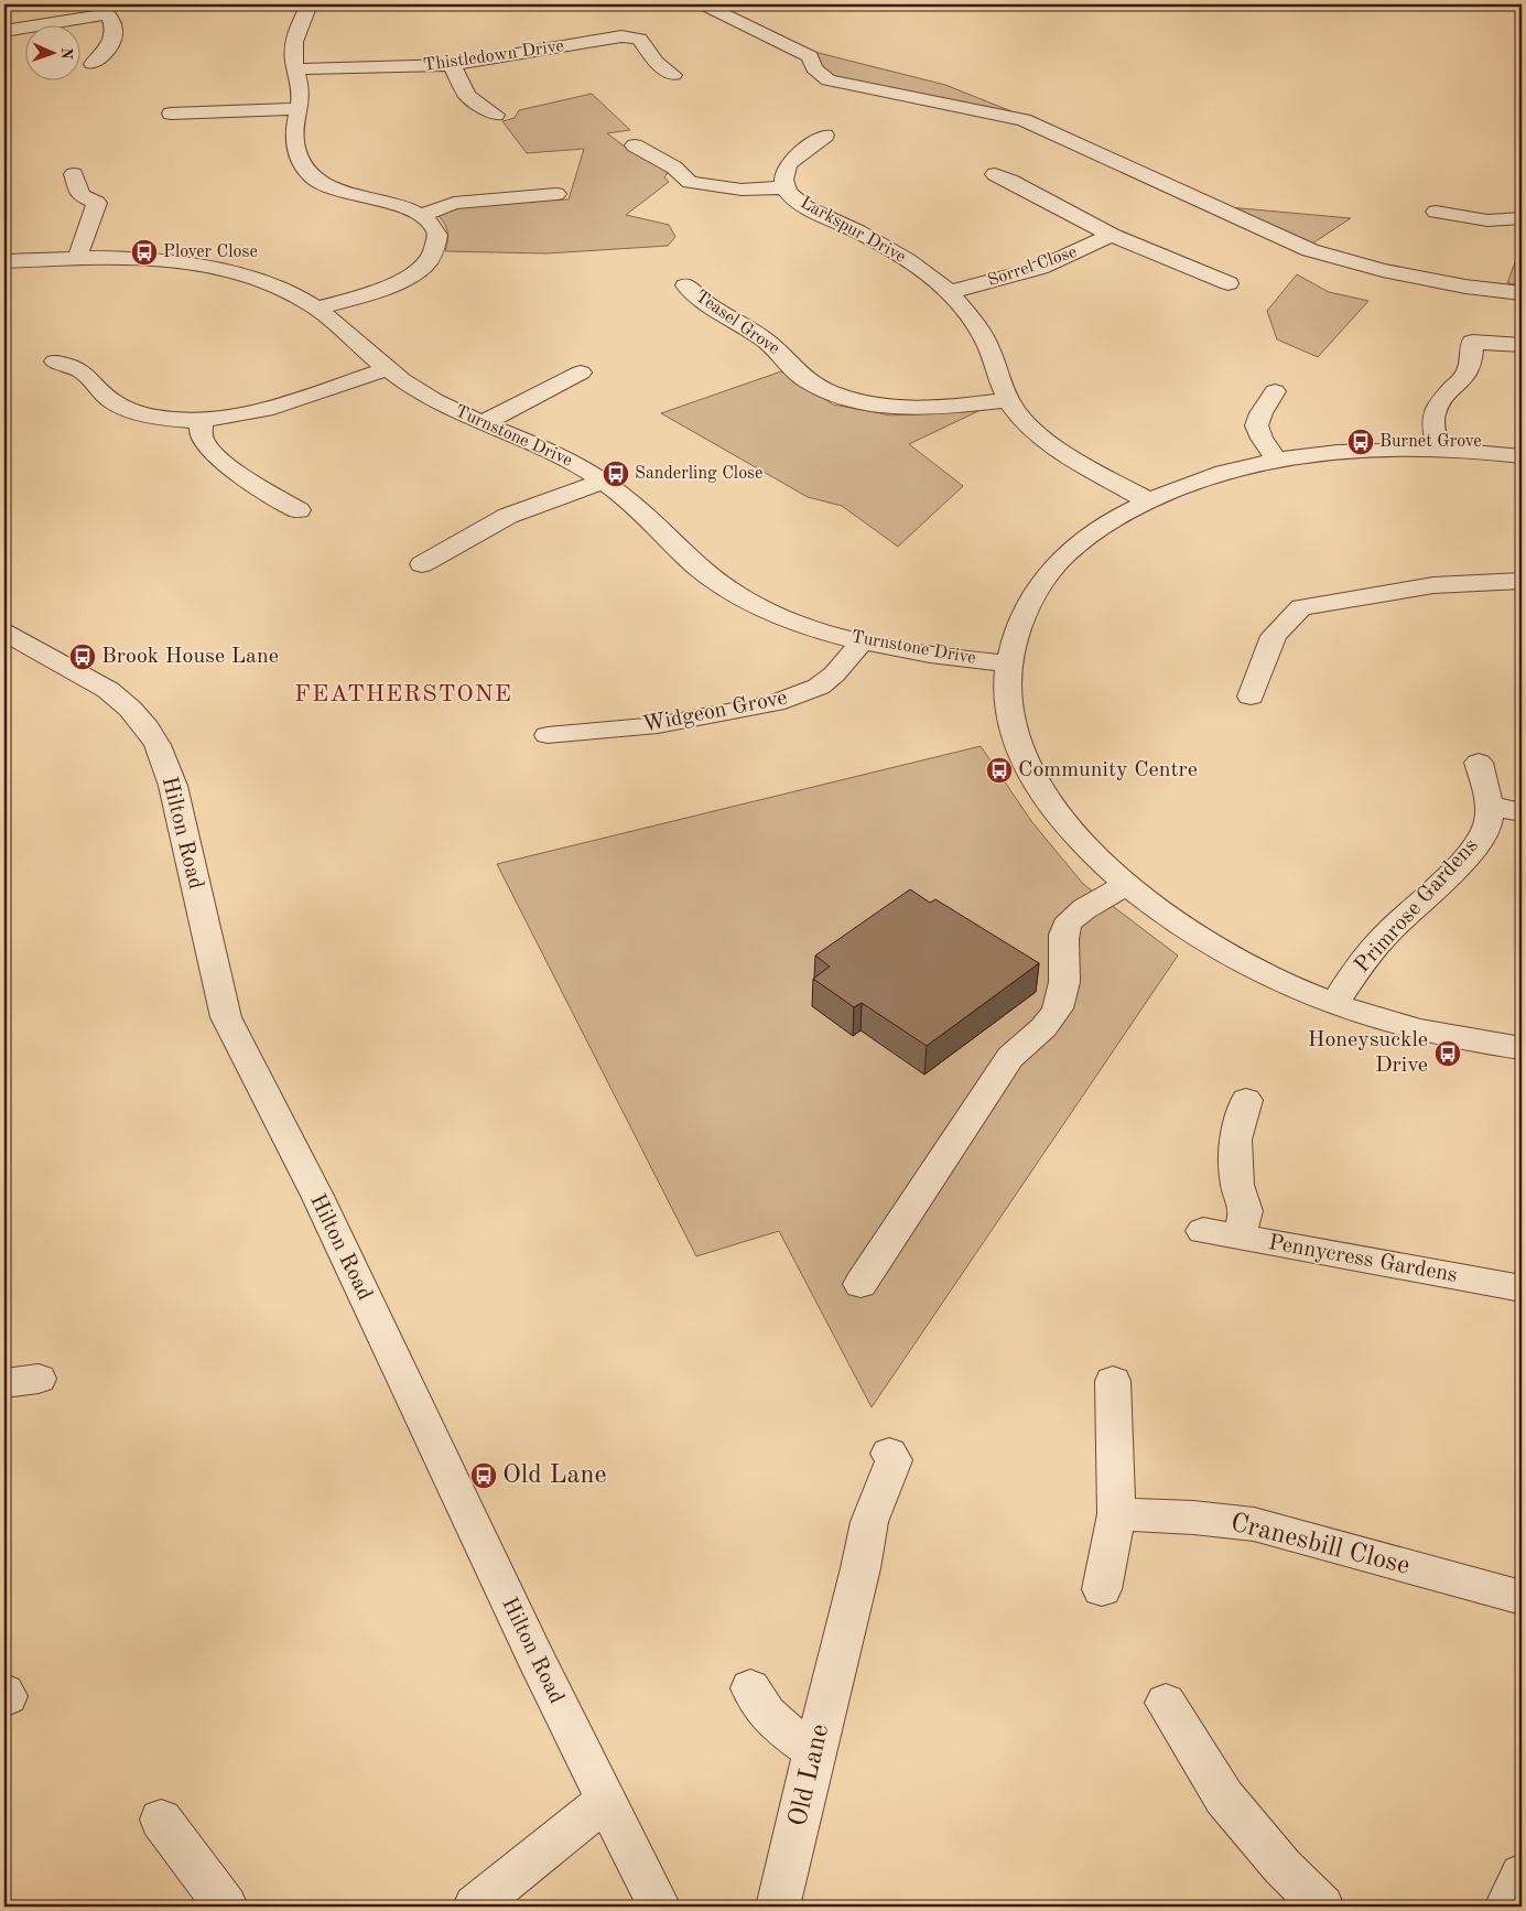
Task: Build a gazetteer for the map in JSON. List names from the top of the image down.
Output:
{
  "streets": {
    "street": [
      "Thistledown Drive",
      "Larkspur Drive",
      "Sorrel Close",
      "Teasel Grove",
      "Turnstone Drive",
      "Widgeon Grove",
      "Hilton Road",
      "Primrose Gardens",
      "Pennycress Gardens",
      "Cranesbill Close",
      "Old Lane"
    ]
  },
  "crossings": [
    ["Larkspur Drive", "Sorrel Close"],
    ["Larkspur Drive", "Teasel Grove"],
    ["Turnstone Drive", "Widgeon Grove"]
  ],
  "districts": ["FEATHERSTONE"],
  "places": {
    "bus stop": [
      "Plover Close",
      "Burnet Grove",
      "Sanderling Close",
      "Brook House Lane",
      "Community Centre",
      "Honeysuckle Drive",
      "Old Lane"
    ]
  },
  "north": "right"
}
